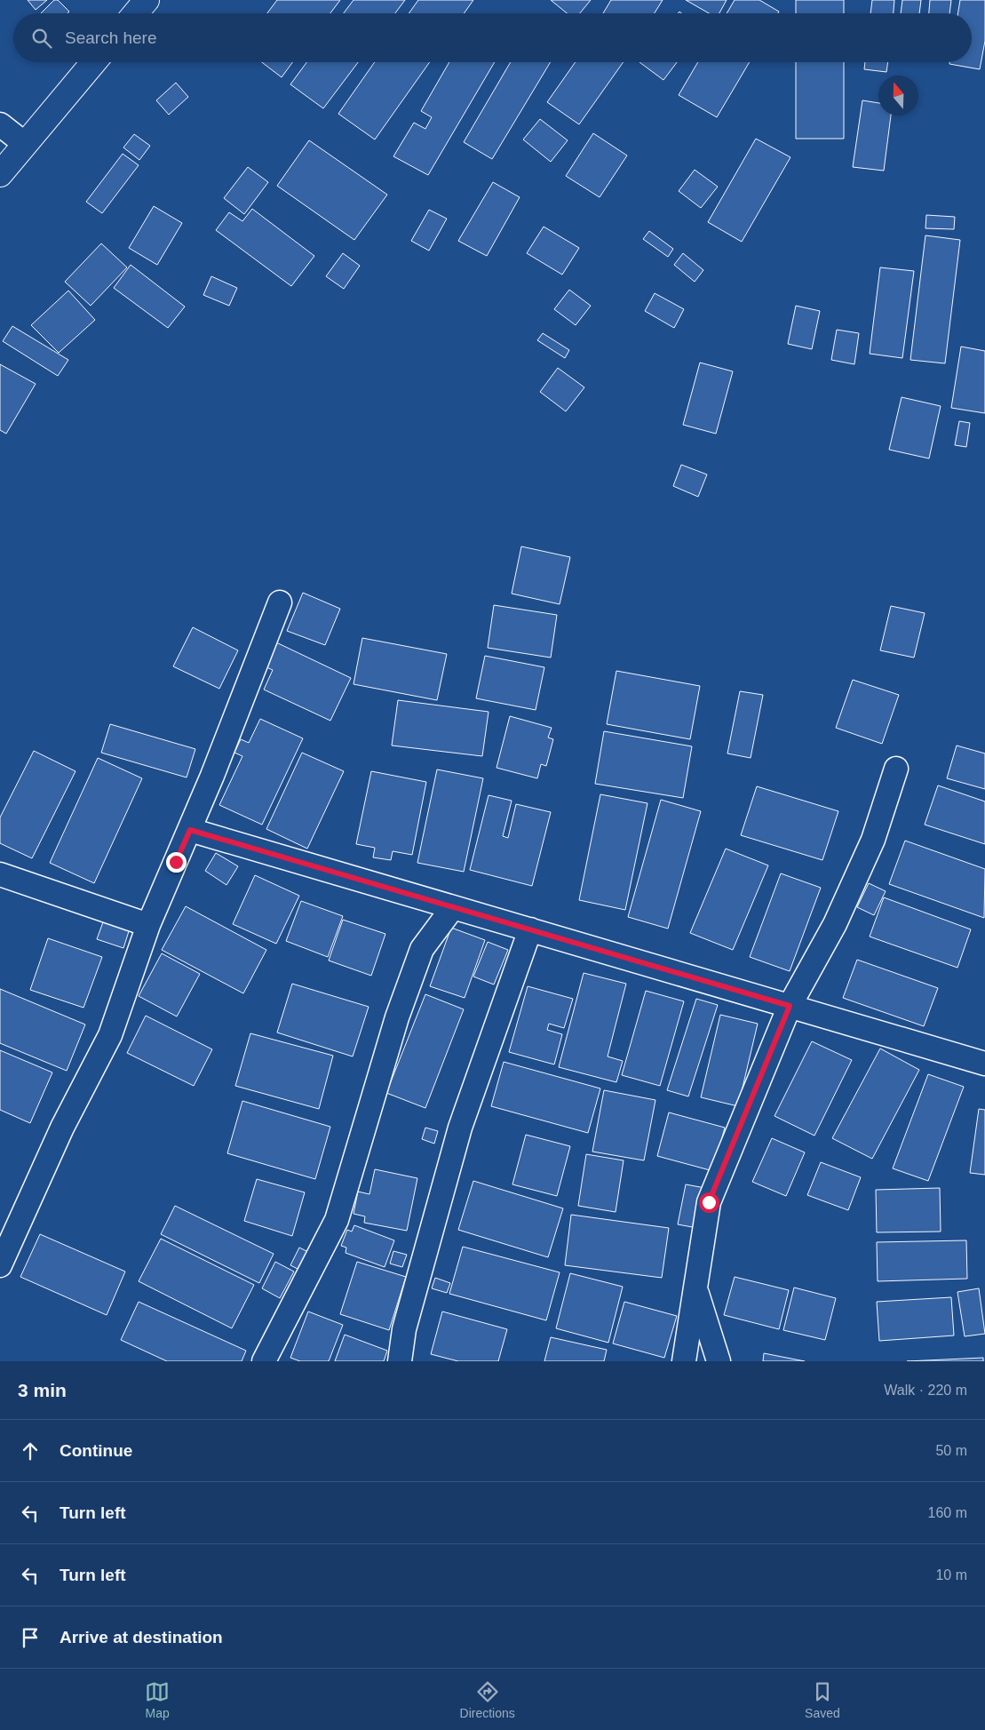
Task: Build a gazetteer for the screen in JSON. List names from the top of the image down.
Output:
{
  "north": "top",
  "page": {
    "search": "Search here",
    "heading": ["3 min", "Walk · 220 m"],
    "list": [
      ["Continue", "50 m"],
      ["Turn left", "160 m"],
      ["Turn left", "10 m"],
      "Arrive at destination"
    ],
    "nav": ["Map", "Directions", "Saved"]
  }
}
